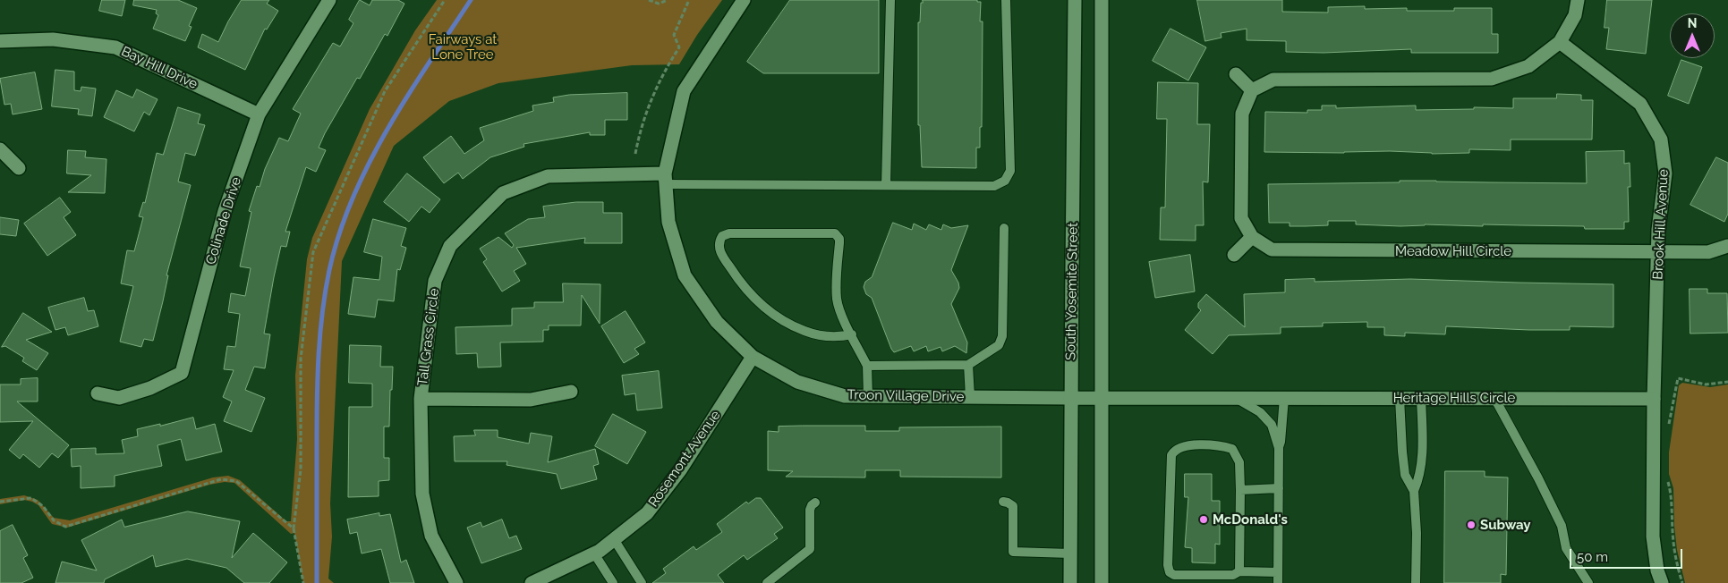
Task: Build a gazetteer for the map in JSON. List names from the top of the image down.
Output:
{
  "streets": {
    "street": [
      "Bay Hill Drive",
      "Colinade Drive",
      "Brook Hill Avenue",
      "Meadow Hill Circle",
      "South Yosemite Street",
      "Tall Grass Circle",
      "Troon Village Drive",
      "Heritage Hills Circle",
      "Rosemont Avenue"
    ]
  },
  "crossings": [
    ["Bay Hill Drive", "Colinade Drive"],
    ["Brook Hill Avenue", "Meadow Hill Circle"],
    ["Brook Hill Avenue", "Heritage Hills Circle"],
    ["South Yosemite Street", "Troon Village Drive"],
    ["South Yosemite Street", "Heritage Hills Circle"],
    ["Tall Grass Circle", "Troon Village Drive"],
    ["Troon Village Drive", "Heritage Hills Circle"],
    ["Troon Village Drive", "Rosemont Avenue"]
  ],
  "parks": ["Fairways at Lone Tree"],
  "places": ["McDonald's", "Subway"],
  "scale_bar": "50 m",
  "north": "top"
}
